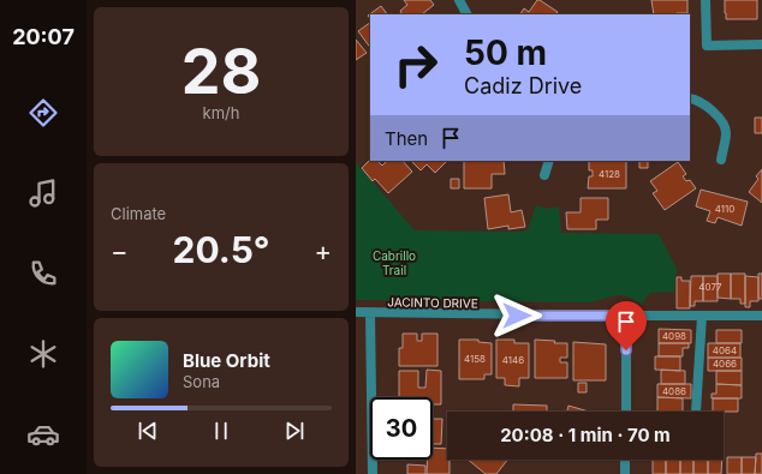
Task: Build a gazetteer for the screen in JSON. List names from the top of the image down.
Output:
{
  "streets": {
    "street": ["JACINTO DRIVE"]
  },
  "parks": ["Cabrillo Trail"],
  "house_numbers": [
    "4128",
    "4110",
    "4077",
    "4098",
    "4064",
    "4158",
    "4146",
    "4066",
    "4086"
  ],
  "page": {
    "tabs": "20:07",
    "tile": [
      ["28", "km/h"],
      "Climate"
    ],
    "turn": ["50 m", "Cadiz Drive"],
    "then": "Then",
    "heat": ["−", "20.5°", "+"],
    "song": ["Blue Orbit", "Sona"],
    "limit": "30",
    "trip": "20:08 · 1 min · 70 m"
  }
}
